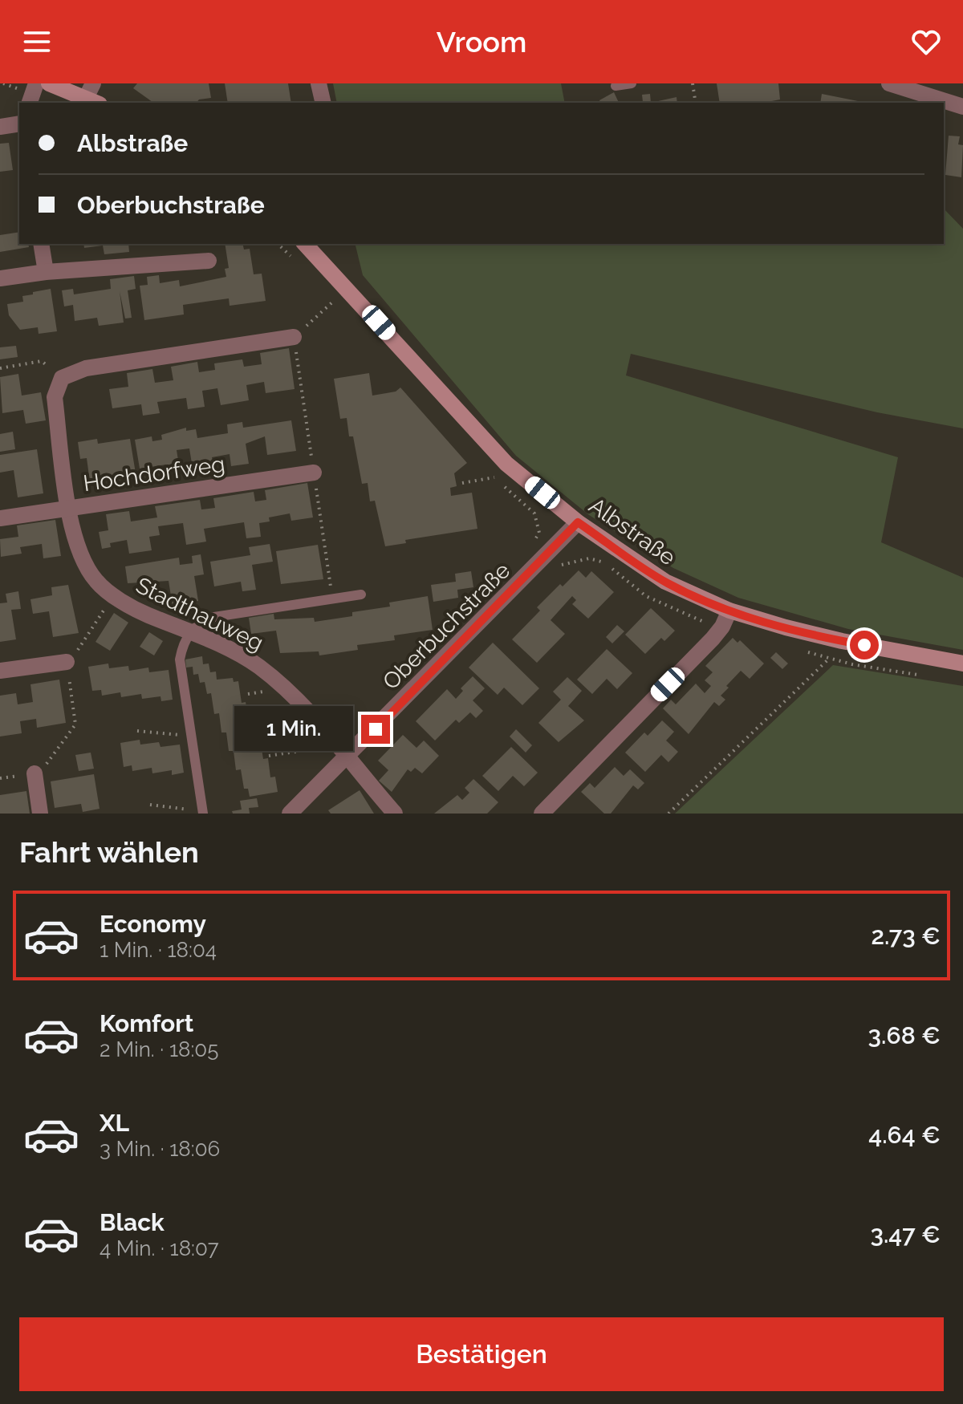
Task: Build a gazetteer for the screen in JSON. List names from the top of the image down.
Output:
{
  "streets": {
    "street": [
      "Hochdorfweg",
      "Albstraße",
      "Stadthauweg",
      "Oberbuchstraße"
    ]
  },
  "crossings": [
    ["Hochdorfweg", "Stadthauweg"],
    ["Albstraße", "Oberbuchstraße"],
    ["Stadthauweg", "Oberbuchstraße"]
  ],
  "page": {
    "header": "Vroom",
    "banner": ["Albstraße", "Oberbuchstraße"],
    "bubble": "1 Min.",
    "heading": "Fahrt wählen",
    "list": [
      {
        "name": "Economy",
        "note": "1 Min. · 18:04",
        "value": "2.73 €"
      },
      {
        "name": "Komfort",
        "note": "2 Min. · 18:05",
        "value": "3.68 €"
      },
      {
        "name": "XL",
        "note": "3 Min. · 18:06",
        "value": "4.64 €"
      },
      {
        "name": "Black",
        "note": "4 Min. · 18:07",
        "value": "3.47 €"
      }
    ],
    "buttons": "Bestätigen"
  }
}
